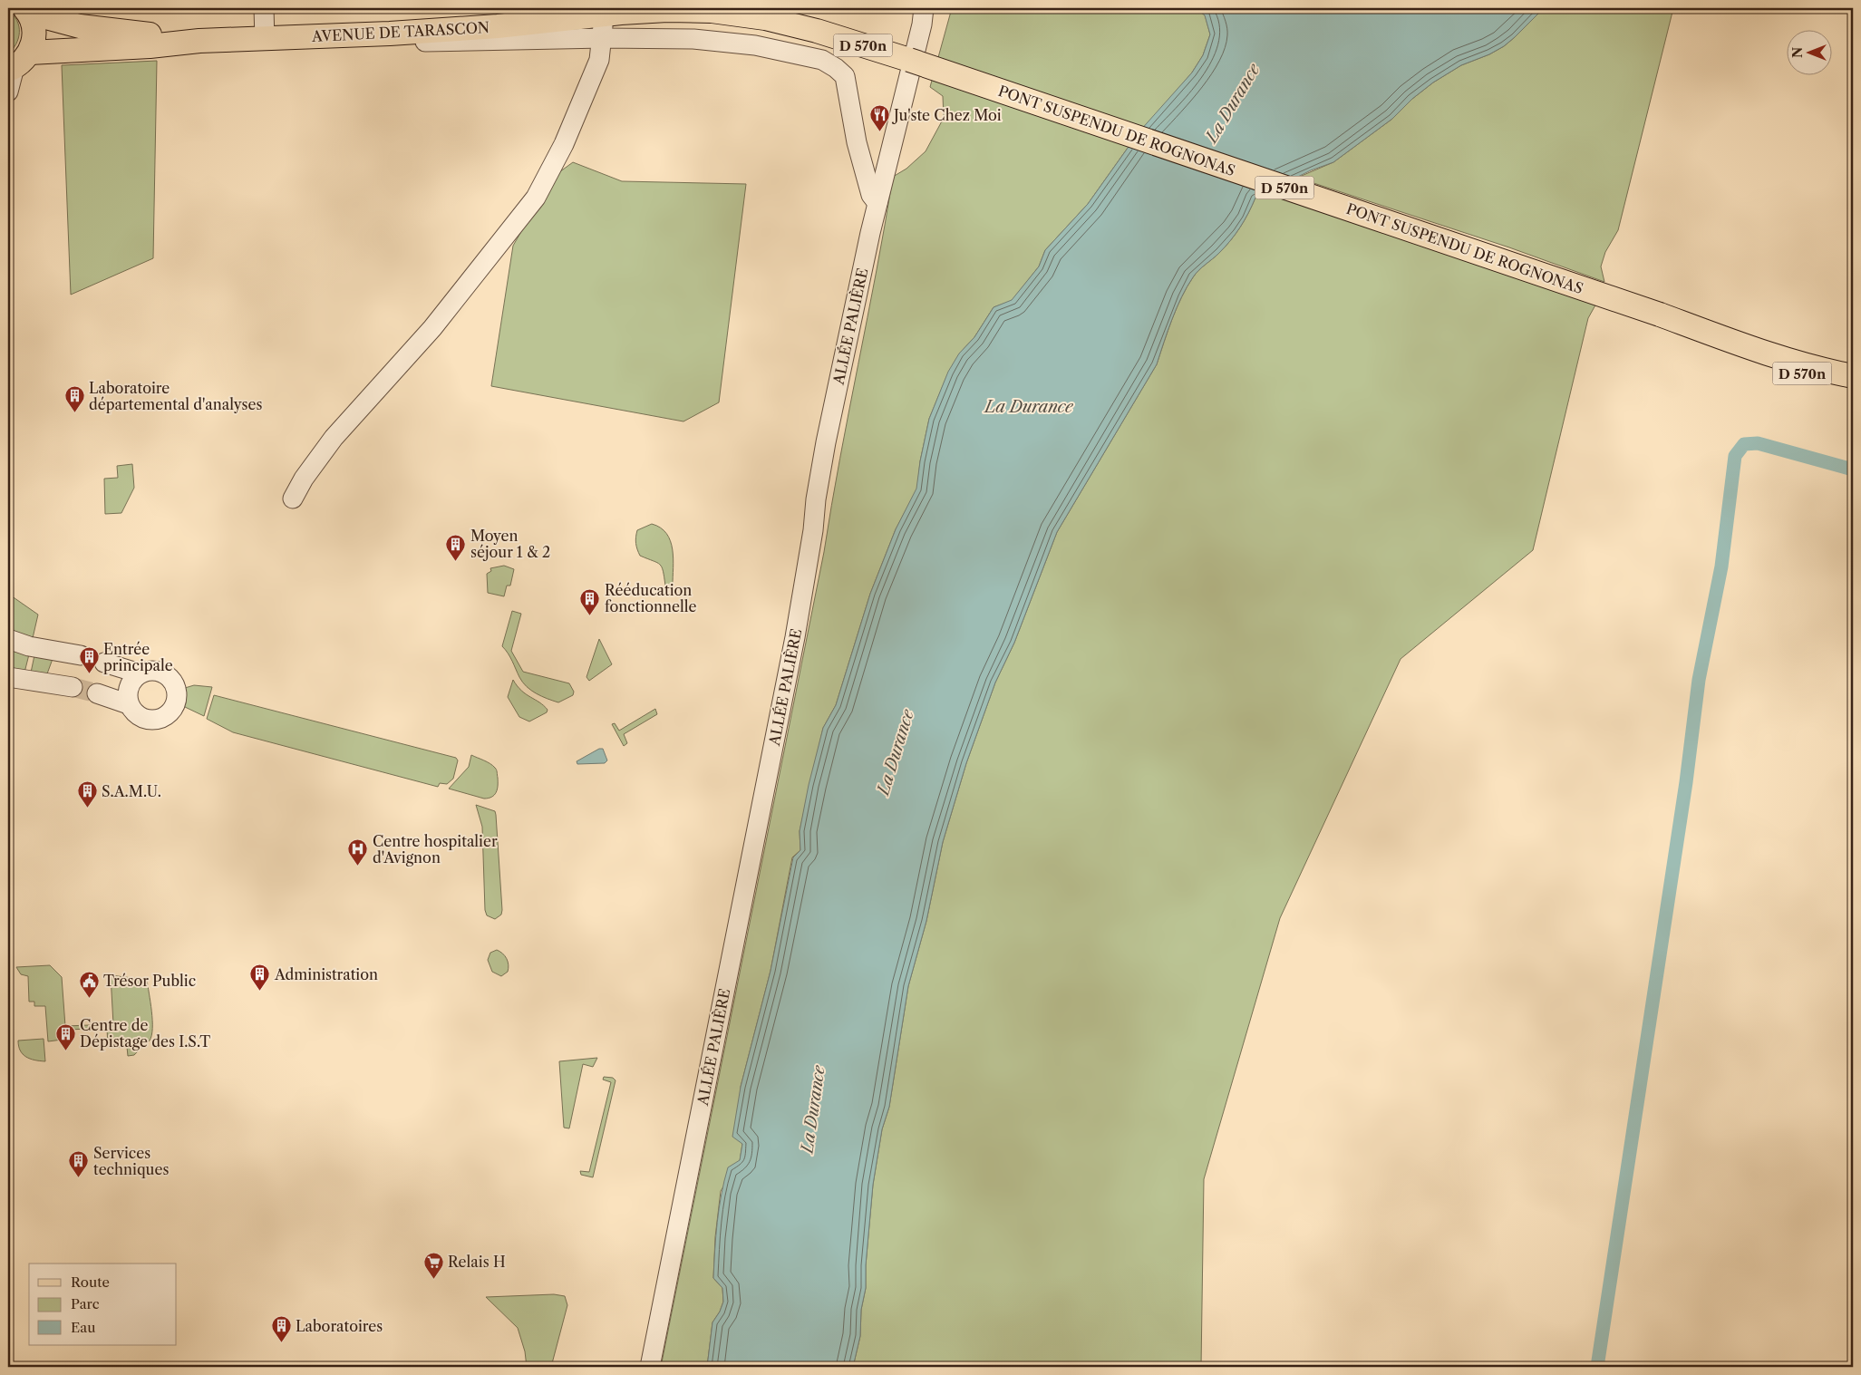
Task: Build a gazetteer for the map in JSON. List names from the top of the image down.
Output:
{
  "streets": {
    "main road": ["AVENUE DE TARASCON", "D 570n", "PONT SUSPENDU DE ROGNONAS"],
    "street": ["ALLÉE PALIÈRE"]
  },
  "crossings": [
    ["AVENUE DE TARASCON", "PONT SUSPENDU DE ROGNONAS"],
    ["D 570n", "PONT SUSPENDU DE ROGNONAS"]
  ],
  "water": ["La Durance"],
  "places": {
    "restaurant": ["Ju'ste Chez Moi"],
    "building": [
      "Laboratoire départemental d'analyses",
      "Moyen séjour 1 & 2",
      "Rééducation fonctionnelle",
      "Entrée principale",
      "S.A.M.U.",
      "Administration",
      "Centre de Dépistage des I.S.T",
      "Services techniques",
      "Laboratoires"
    ],
    "hospital": ["Centre hospitalier d'Avignon"],
    "public building": ["Trésor Public"],
    "supermarket": ["Relais H"]
  },
  "legend": ["Route", "Parc", "Eau"],
  "north": "left"
}
